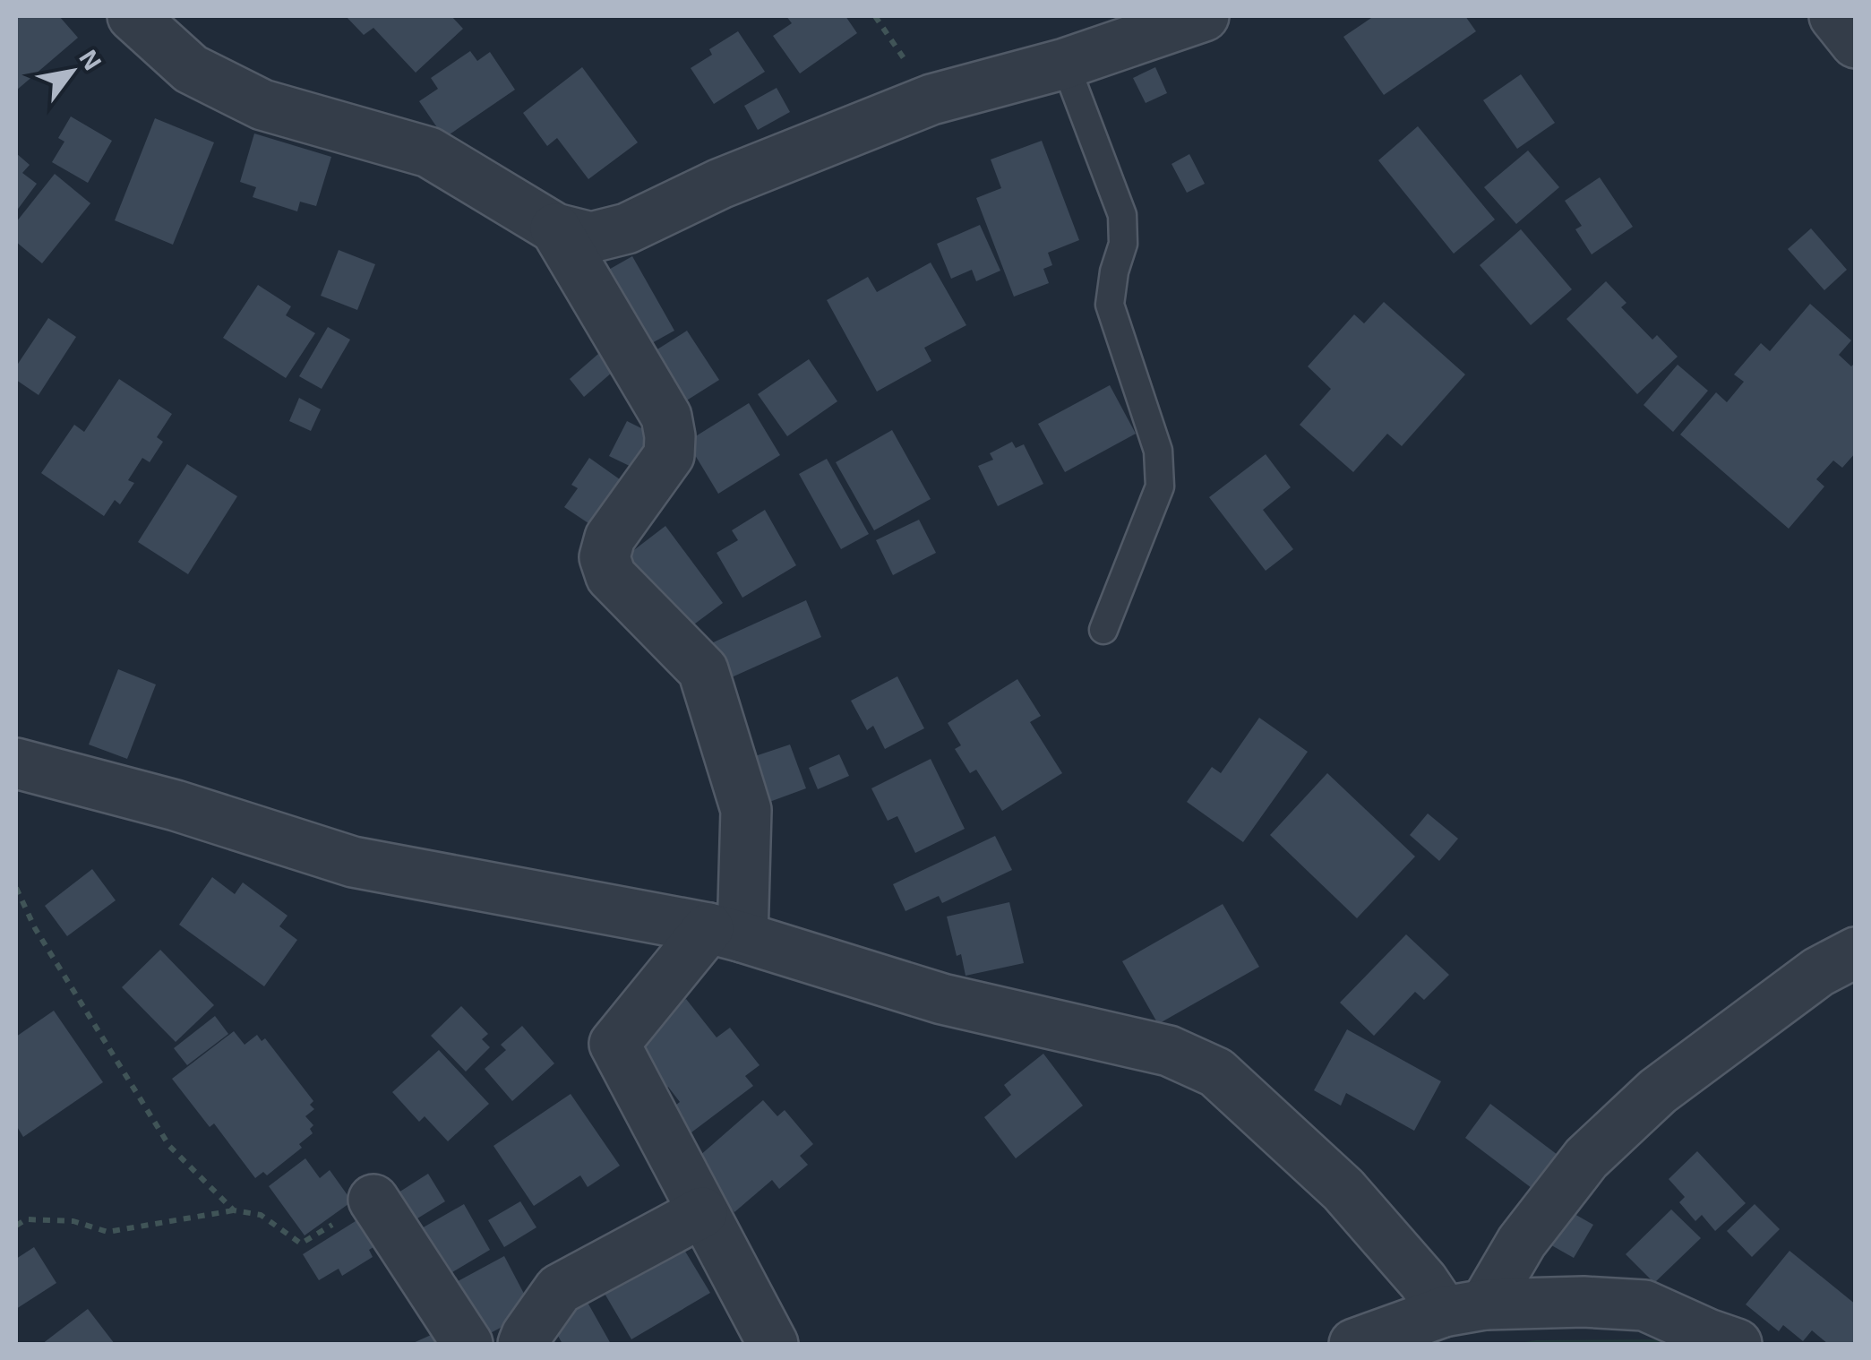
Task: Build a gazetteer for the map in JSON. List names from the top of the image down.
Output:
{
  "north": "top right"
}
